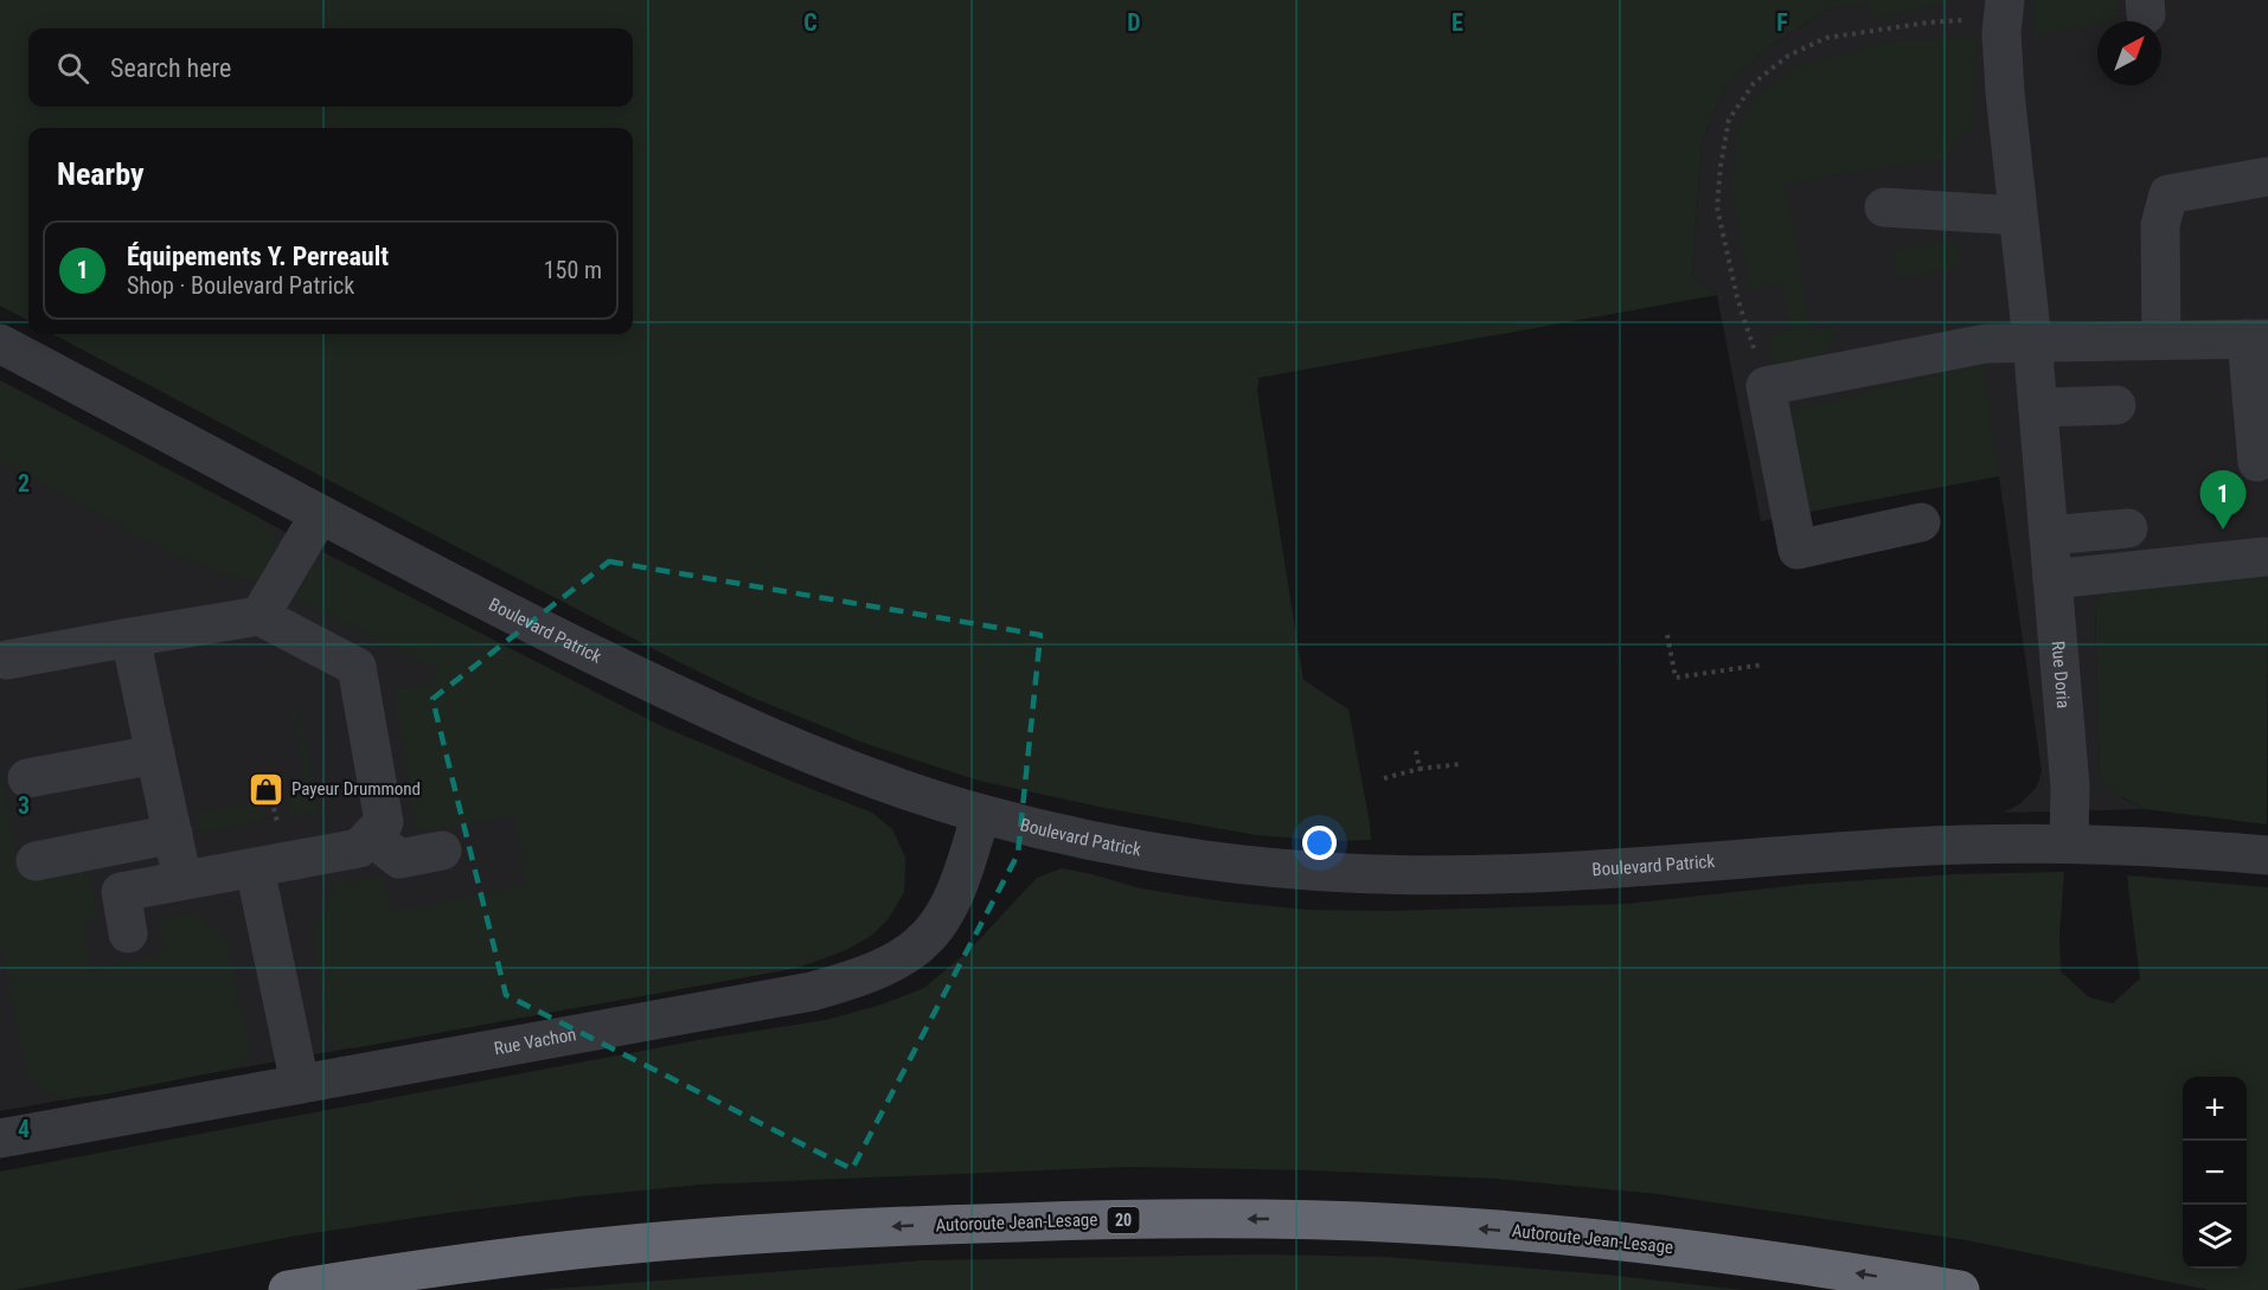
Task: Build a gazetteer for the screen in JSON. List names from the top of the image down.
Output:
{
  "streets": {
    "highway": ["20", "Autoroute Jean-Lesage"],
    "street": ["Boulevard Patrick", "Rue Doria", "Rue Vachon"]
  },
  "crossings": [
    ["Boulevard Patrick", "Rue Doria"],
    ["Boulevard Patrick", "Rue Vachon"]
  ],
  "one_way": ["Autoroute Jean-Lesage"],
  "places": {
    "shop": ["Payeur Drummond"]
  },
  "north": "top right",
  "page": {
    "search": "Search here",
    "heading": "Nearby",
    "list": [
      {
        "mark": "1",
        "name": "Équipements Y. Perreault",
        "note": "Shop · Boulevard Patrick",
        "value": "150 m"
      }
    ],
    "pins": "1",
    "map_buttons": ["+", "−"]
  },
  "grid": {
    "columns": [
      "C",
      "D",
      "E",
      "F"
    ],
    "rows": ["2", "3", "4"]
  }
}
